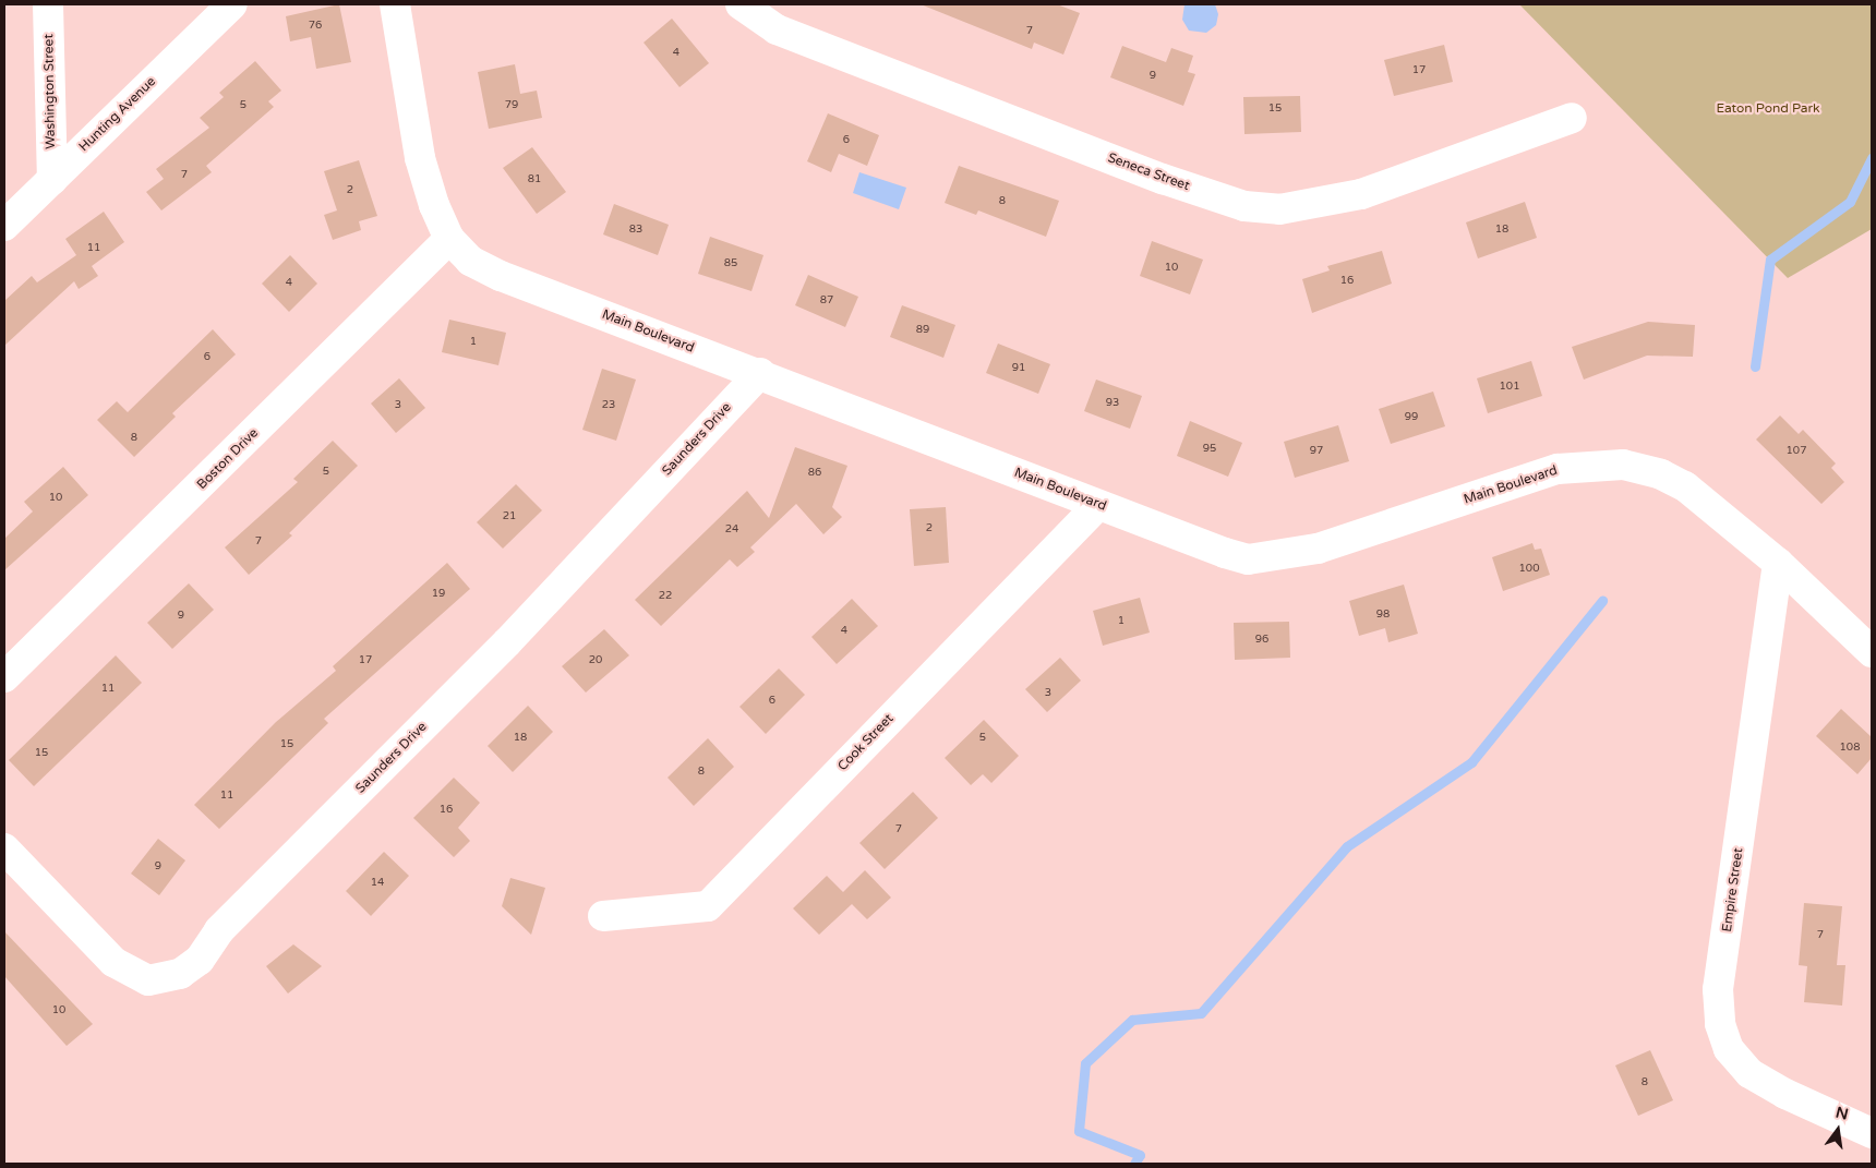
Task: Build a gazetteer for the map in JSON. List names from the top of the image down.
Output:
{
  "streets": {
    "street": [
      "Washington Street",
      "Hunting Avenue",
      "Seneca Street",
      "Main Boulevard",
      "Saunders Drive",
      "Boston Drive",
      "Cook Street",
      "Empire Street"
    ]
  },
  "crossings": [
    ["Washington Street", "Hunting Avenue"],
    ["Main Boulevard", "Saunders Drive"],
    ["Main Boulevard", "Boston Drive"],
    ["Main Boulevard", "Cook Street"],
    ["Main Boulevard", "Empire Street"]
  ],
  "parks": ["Eaton Pond Park"],
  "house_numbers": [
    "76",
    "7",
    "4",
    "17",
    "9",
    "5",
    "79",
    "15",
    "6",
    "7",
    "81",
    "2",
    "8",
    "83",
    "18",
    "11",
    "85",
    "10",
    "16",
    "4",
    "87",
    "89",
    "1",
    "6",
    "91",
    "101",
    "93",
    "3",
    "23",
    "99",
    "8",
    "95",
    "97",
    "107",
    "5",
    "86",
    "10",
    "21",
    "2",
    "24",
    "7",
    "100",
    "19",
    "22",
    "98",
    "9",
    "1",
    "4",
    "96",
    "17",
    "20",
    "11",
    "3",
    "6",
    "18",
    "5",
    "15",
    "108",
    "15",
    "8",
    "11",
    "16",
    "7",
    "9",
    "14",
    "7",
    "10",
    "8"
  ],
  "north": "top"
}
